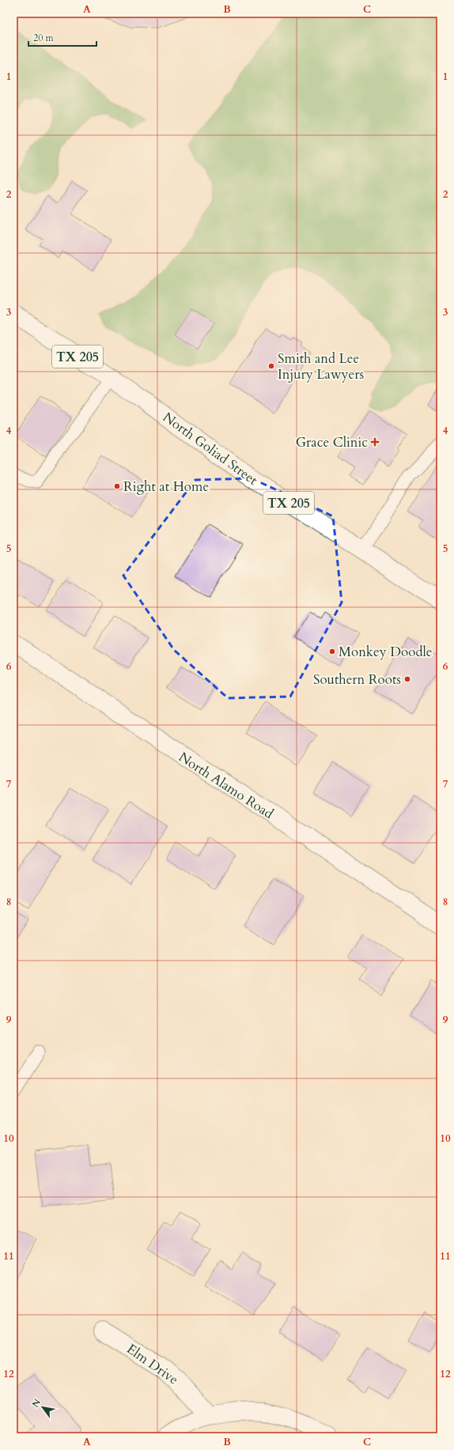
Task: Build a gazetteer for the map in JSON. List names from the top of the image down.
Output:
{
  "streets": {
    "street": [
      "TX 205",
      "North Goliad Street",
      "North Alamo Road",
      "Elm Drive"
    ]
  },
  "places": {
    "other": [
      "Smith and Lee Injury Lawyers",
      "Right at Home",
      "Monkey Doodle",
      "Southern Roots"
    ],
    "health": ["Grace Clinic"]
  },
  "scale_bar": "20 m",
  "north": "top left",
  "grid": {
    "columns": ["A", "B", "C"],
    "rows": [
      "1",
      "2",
      "3",
      "4",
      "5",
      "6",
      "7",
      "8",
      "9",
      "10",
      "11",
      "12"
    ]
  }
}
